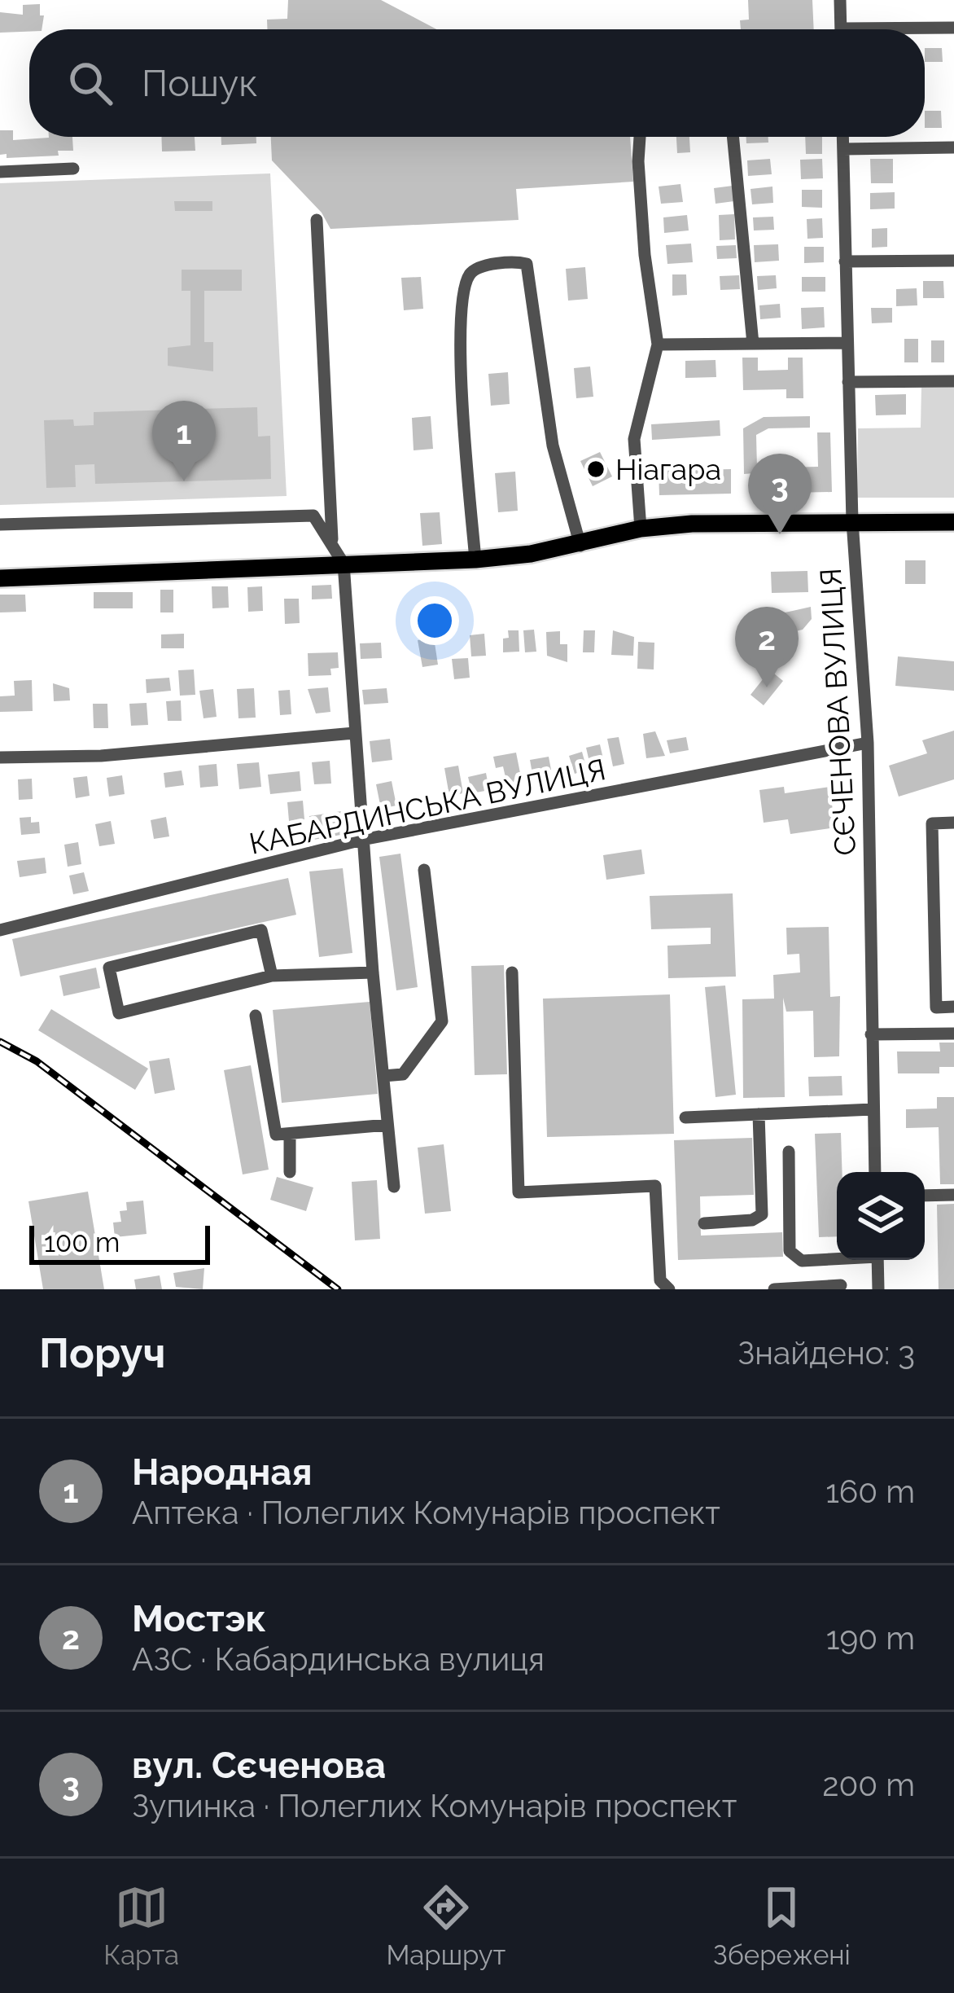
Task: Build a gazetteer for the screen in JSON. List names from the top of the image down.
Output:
{
  "streets": {
    "street": ["СЄЧЕНОВА ВУЛИЦЯ", "КАБАРДИНСЬКА ВУЛИЦЯ"]
  },
  "crossings": [
    ["СЄЧЕНОВА ВУЛИЦЯ", "КАБАРДИНСЬКА ВУЛИЦЯ"]
  ],
  "places": ["Ніагара"],
  "scale_bar": "100 m",
  "page": {
    "search": "Пошук",
    "pins": ["1", "3", "2"],
    "scale": "100 m",
    "heading": ["Поруч", "Знайдено: 3"],
    "list": [
      {
        "mark": "1",
        "name": "Народная",
        "note": "Аптека · Полеглих Комунарів проспект",
        "value": "160 m"
      },
      {
        "mark": "2",
        "name": "Мостэк",
        "note": "АЗС · Кабардинська вулиця",
        "value": "190 m"
      },
      {
        "mark": "3",
        "name": "вул. Сєченова",
        "note": "Зупинка · Полеглих Комунарів проспект",
        "value": "200 m"
      }
    ],
    "nav": ["Карта", "Маршрут", "Збережені"]
  }
}
